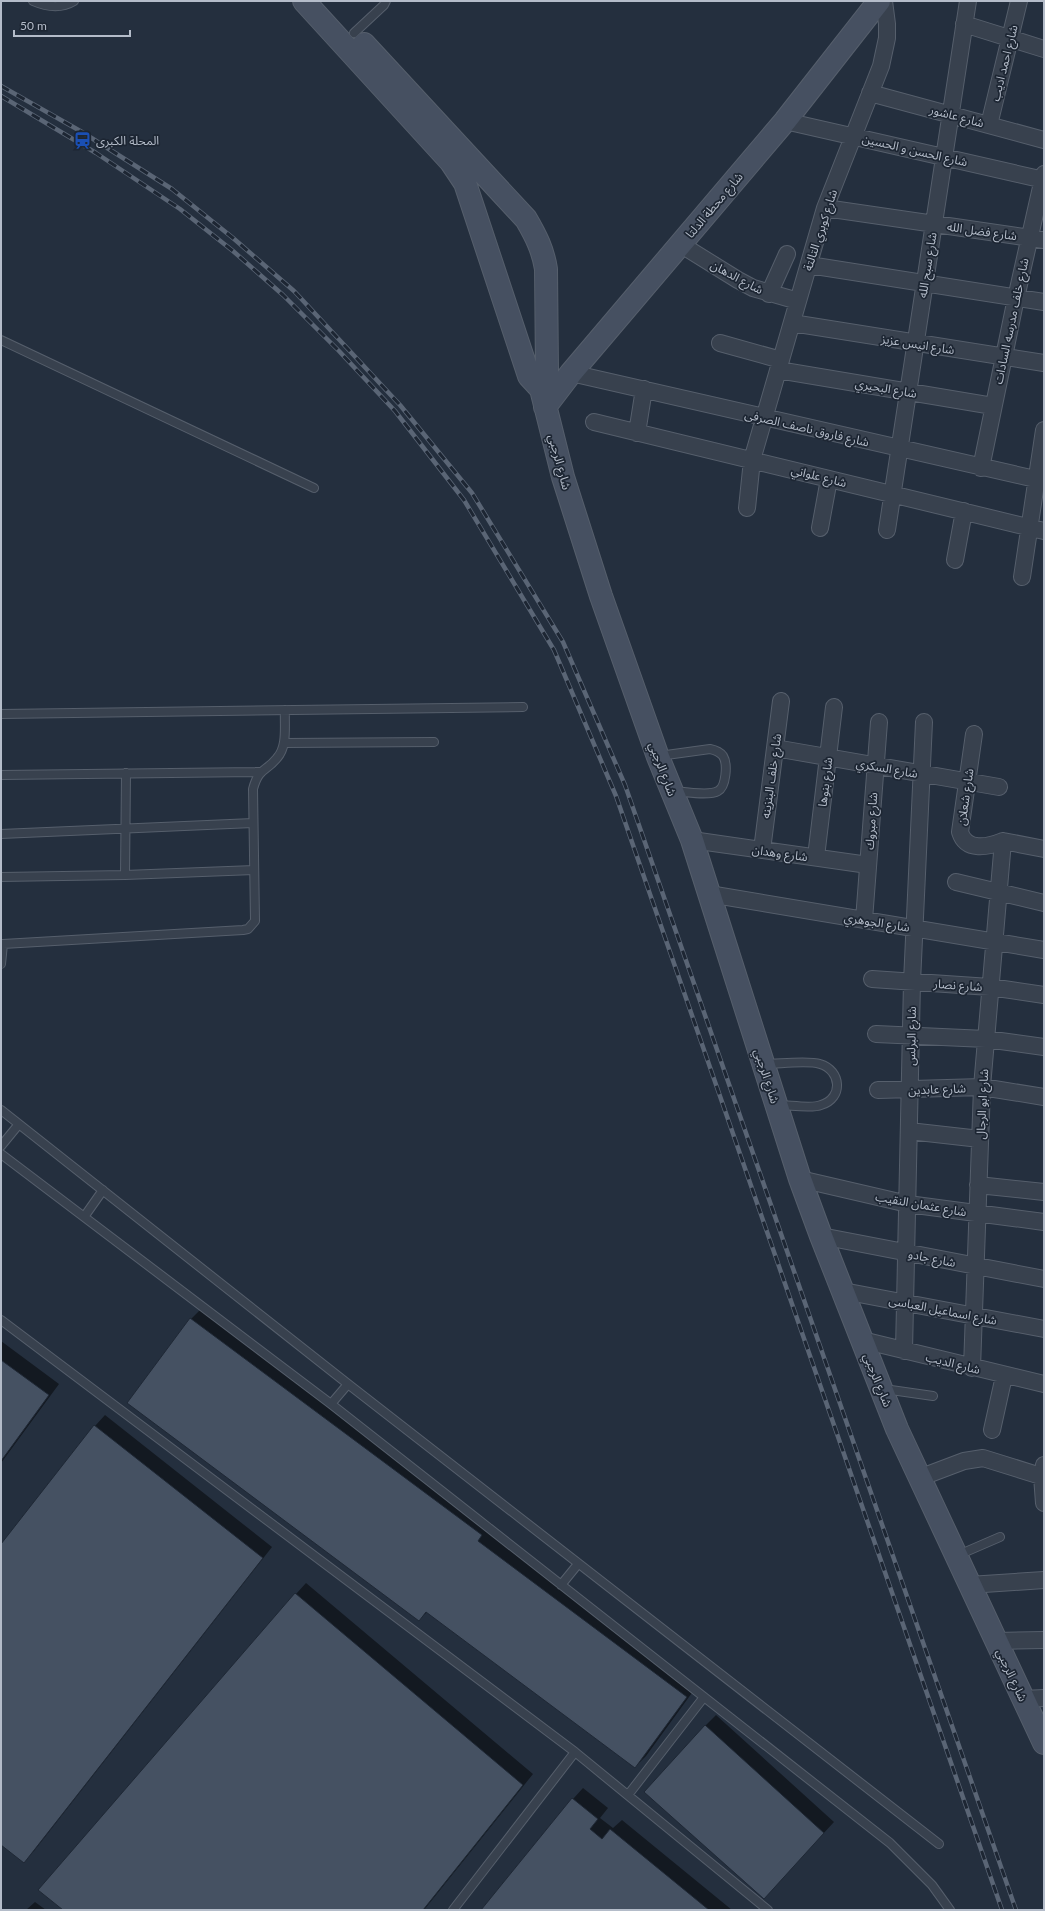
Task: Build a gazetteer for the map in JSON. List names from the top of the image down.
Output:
{
  "streets": {
    "main road": ["شارع محطة الدلتا", "شارع الرجبي"],
    "street": [
      "شارع احمد اديب",
      "شارع عاشور",
      "شارع الحسن و الحسين",
      "شارع كوبري التالتة",
      "شارع فضل الله",
      "شارع سبح الله",
      "شارع الدهان",
      "شارع خلف مدرسه السادات",
      "شارع انيس عزيز",
      "شارع البحيري",
      "شارع فاروق ناصف الصرفى",
      "شارع علواني",
      "شارع السكري",
      "شارع خلف البنزينه",
      "شارع بنوها",
      "شارع شعلان",
      "شارع مبروك",
      "شارع وهدان",
      "شارع الجوهري",
      "شارع نصار",
      "شارع البرلس",
      "شارع عابدين",
      "شارع ابو الرجال",
      "شارع عثمان النقيب",
      "شارع جادو",
      "شارع اسماعيل العباسى",
      "شارع الديب"
    ]
  },
  "crossings": [
    ["شارع احمد اديب", "شارع عاشور"],
    ["شارع عاشور", "شارع كوبري التالتة"],
    ["شارع عاشور", "شارع سبح الله"],
    ["شارع الحسن و الحسين", "شارع محطة الدلتا"],
    ["شارع الحسن و الحسين", "شارع كوبري التالتة"],
    ["شارع الحسن و الحسين", "شارع سبح الله"],
    ["شارع الحسن و الحسين", "شارع خلف مدرسه السادات"],
    ["شارع محطة الدلتا", "شارع الدهان"],
    ["شارع محطة الدلتا", "شارع فاروق ناصف الصرفى"],
    ["شارع محطة الدلتا", "شارع الرجبي"],
    ["شارع كوبري التالتة", "شارع فضل الله"],
    ["شارع كوبري التالتة", "شارع الدهان"],
    ["شارع كوبري التالتة", "شارع انيس عزيز"],
    ["شارع كوبري التالتة", "شارع البحيري"],
    ["شارع كوبري التالتة", "شارع فاروق ناصف الصرفى"],
    ["شارع كوبري التالتة", "شارع علواني"],
    ["شارع فضل الله", "شارع سبح الله"],
    ["شارع فضل الله", "شارع خلف مدرسه السادات"],
    ["شارع سبح الله", "شارع انيس عزيز"],
    ["شارع سبح الله", "شارع البحيري"],
    ["شارع سبح الله", "شارع فاروق ناصف الصرفى"],
    ["شارع سبح الله", "شارع علواني"],
    ["شارع خلف مدرسه السادات", "شارع انيس عزيز"],
    ["شارع خلف مدرسه السادات", "شارع البحيري"],
    ["شارع خلف مدرسه السادات", "شارع فاروق ناصف الصرفى"],
    ["شارع الرجبي", "شارع وهدان"],
    ["شارع الرجبي", "شارع الجوهري"],
    ["شارع الرجبي", "شارع عثمان النقيب"],
    ["شارع الرجبي", "شارع جادو"],
    ["شارع الرجبي", "شارع اسماعيل العباسى"],
    ["شارع الرجبي", "شارع الديب"],
    ["شارع السكري", "شارع خلف البنزينه"],
    ["شارع السكري", "شارع بنوها"],
    ["شارع السكري", "شارع شعلان"],
    ["شارع السكري", "شارع مبروك"],
    ["شارع السكري", "شارع البرلس"],
    ["شارع خلف البنزينه", "شارع وهدان"],
    ["شارع بنوها", "شارع وهدان"],
    ["شارع شعلان", "شارع ابو الرجال"],
    ["شارع مبروك", "شارع وهدان"],
    ["شارع مبروك", "شارع الجوهري"],
    ["شارع الجوهري", "شارع البرلس"],
    ["شارع الجوهري", "شارع ابو الرجال"],
    ["شارع نصار", "شارع البرلس"],
    ["شارع نصار", "شارع ابو الرجال"],
    ["شارع البرلس", "شارع عابدين"],
    ["شارع البرلس", "شارع عثمان النقيب"],
    ["شارع البرلس", "شارع جادو"],
    ["شارع البرلس", "شارع اسماعيل العباسى"],
    ["شارع البرلس", "شارع الديب"],
    ["شارع عابدين", "شارع ابو الرجال"],
    ["شارع ابو الرجال", "شارع عثمان النقيب"],
    ["شارع ابو الرجال", "شارع جادو"],
    ["شارع ابو الرجال", "شارع اسماعيل العباسى"],
    ["شارع ابو الرجال", "شارع الديب"]
  ],
  "places": {
    "station": ["المحلة الكبرى"]
  },
  "scale_bar": "50 m"
}
